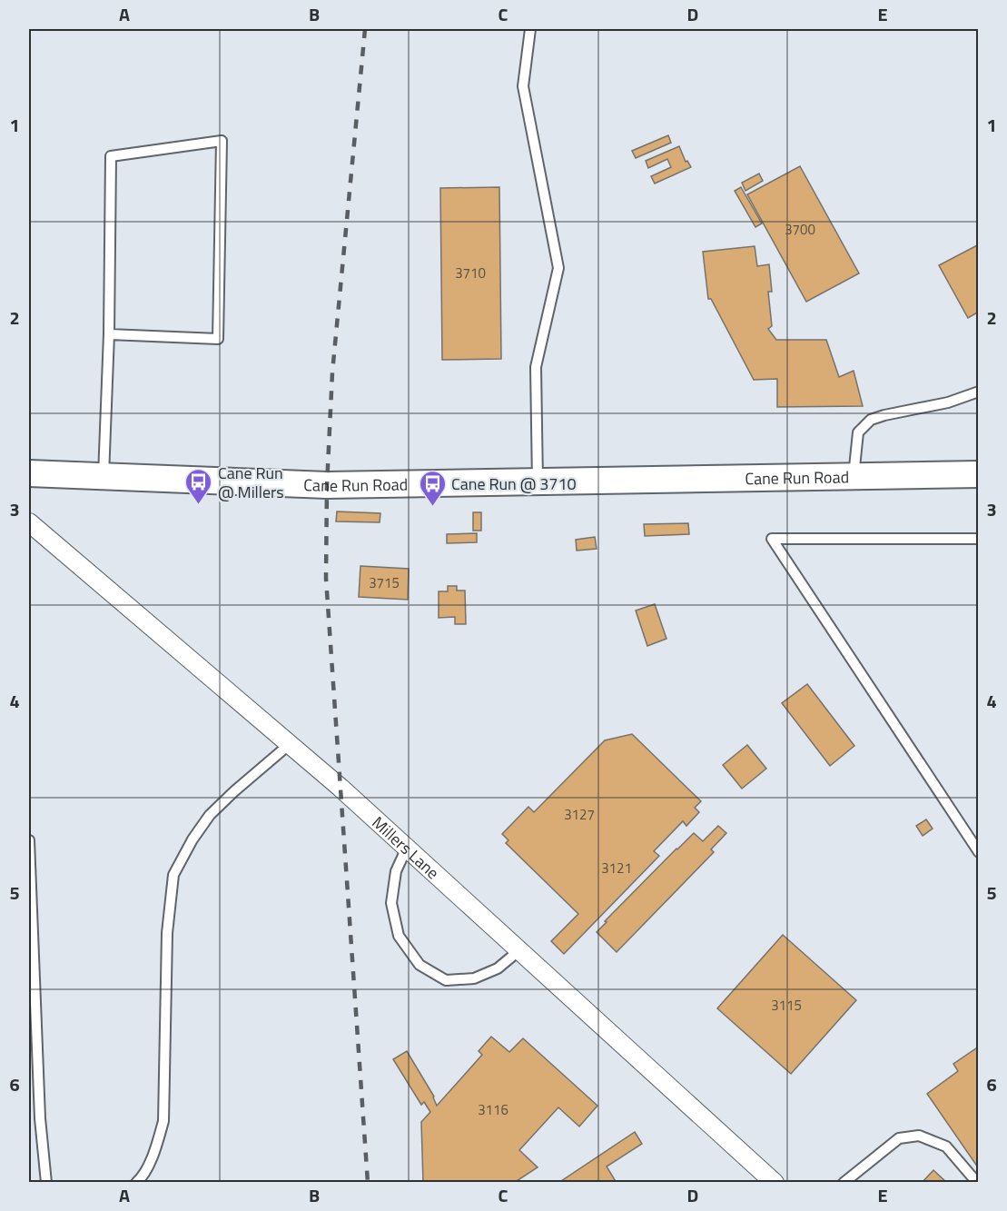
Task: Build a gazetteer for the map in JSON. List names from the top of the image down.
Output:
{
  "streets": {
    "main road": ["Cane Run Road"],
    "street": ["Millers Lane"]
  },
  "places": {
    "bus stop": ["Cane Run @ Millers", "Cane Run @ 3710"]
  },
  "house_numbers": [
    "3700",
    "3710",
    "3715",
    "3127",
    "3121",
    "3115",
    "3116"
  ],
  "grid": {
    "columns": [
      "A",
      "B",
      "C",
      "D",
      "E"
    ],
    "rows": [
      "1",
      "2",
      "3",
      "4",
      "5",
      "6"
    ]
  }
}
